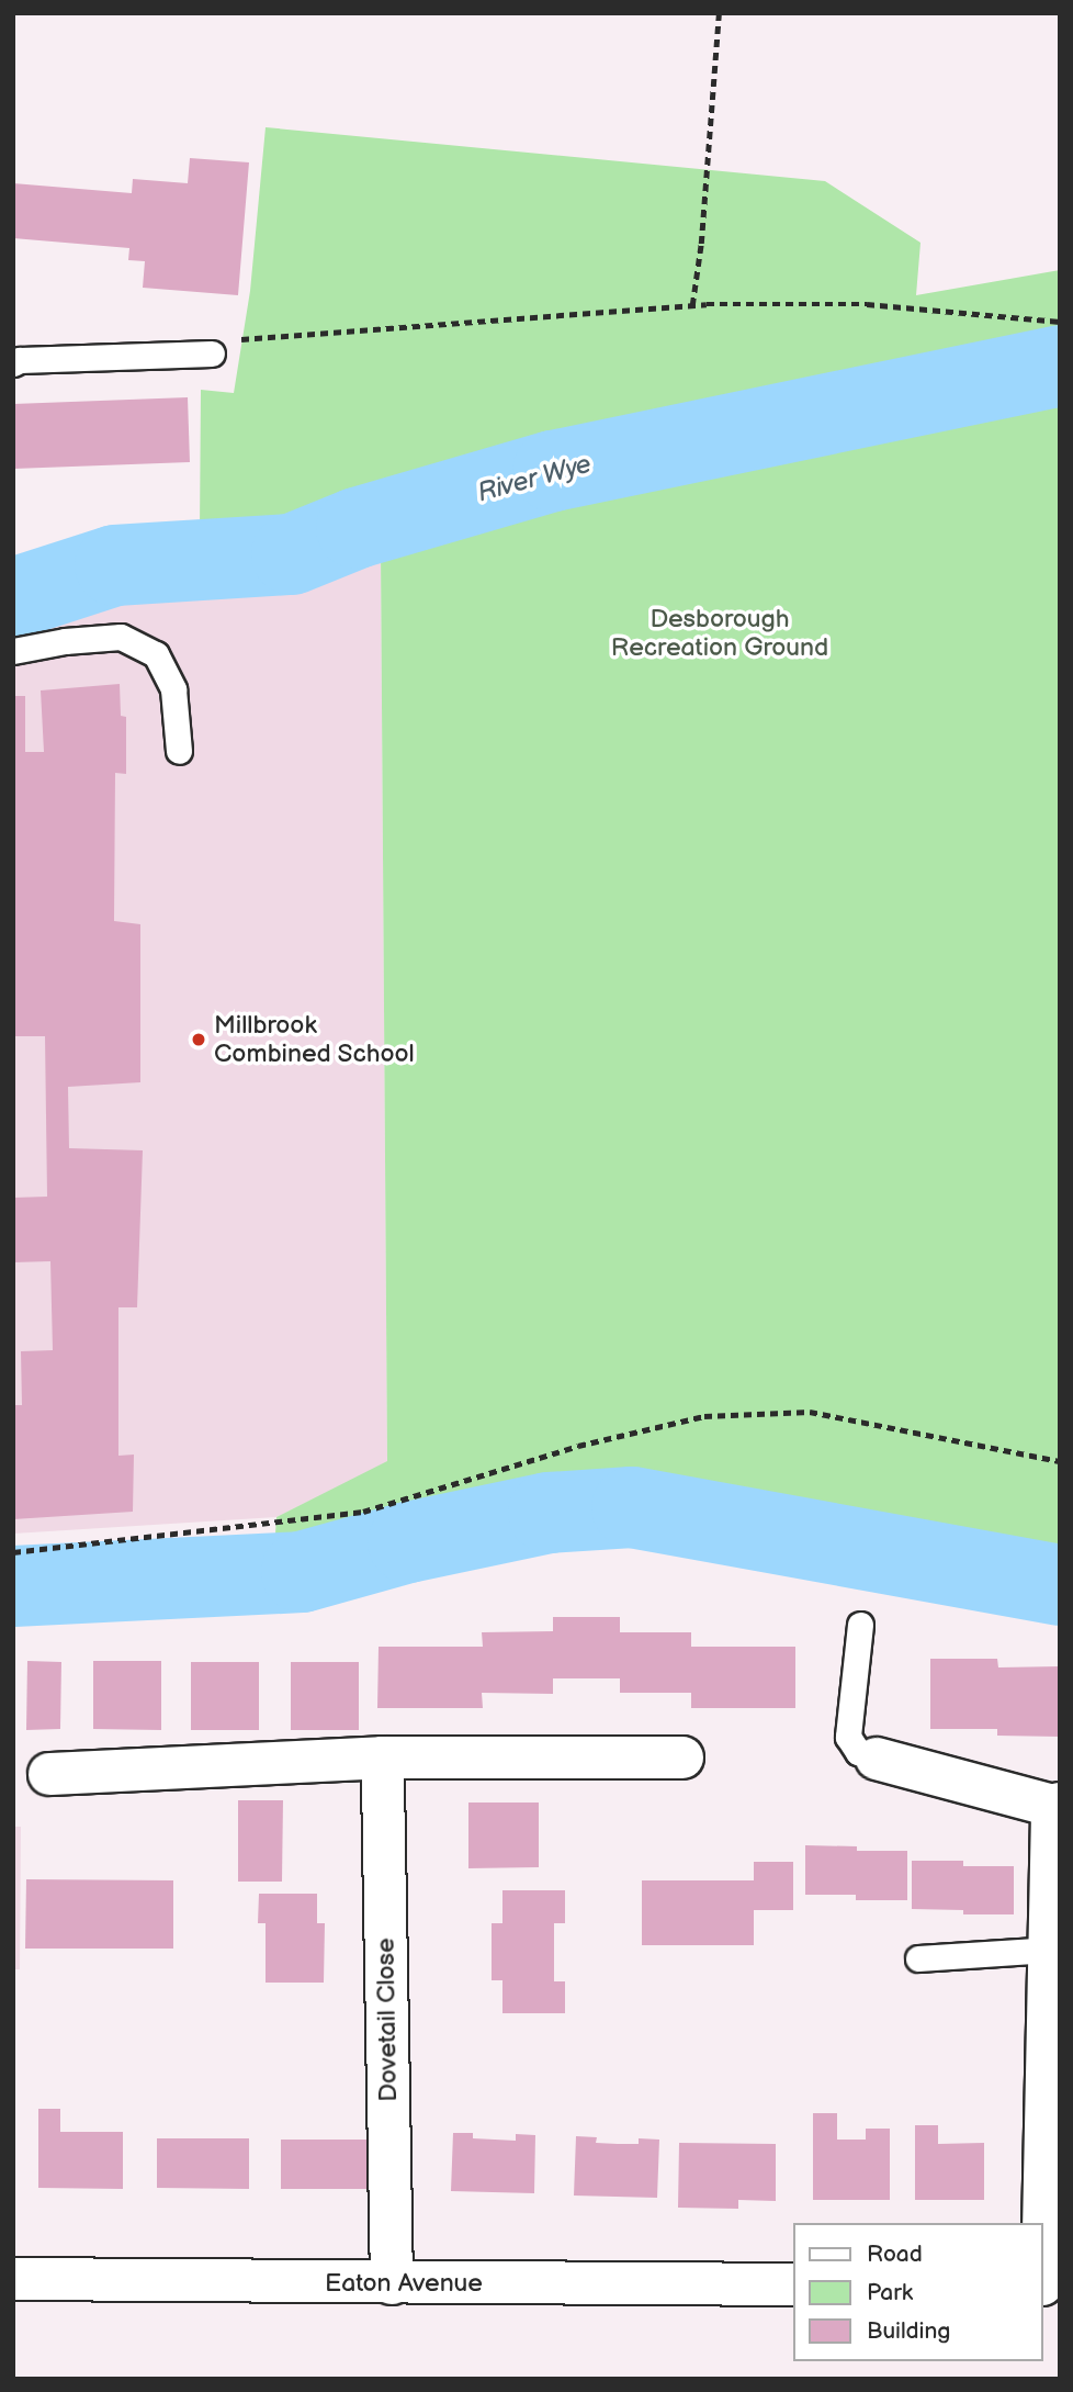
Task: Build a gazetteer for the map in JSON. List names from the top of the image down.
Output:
{
  "streets": {
    "street": ["Dovetail Close", "Eaton Avenue"]
  },
  "crossings": [
    ["Dovetail Close", "Eaton Avenue"]
  ],
  "water": ["River Wye"],
  "parks": ["Desborough Recreation Ground"],
  "places": ["Millbrook Combined School"],
  "legend": ["Road", "Park", "Building"]
}
